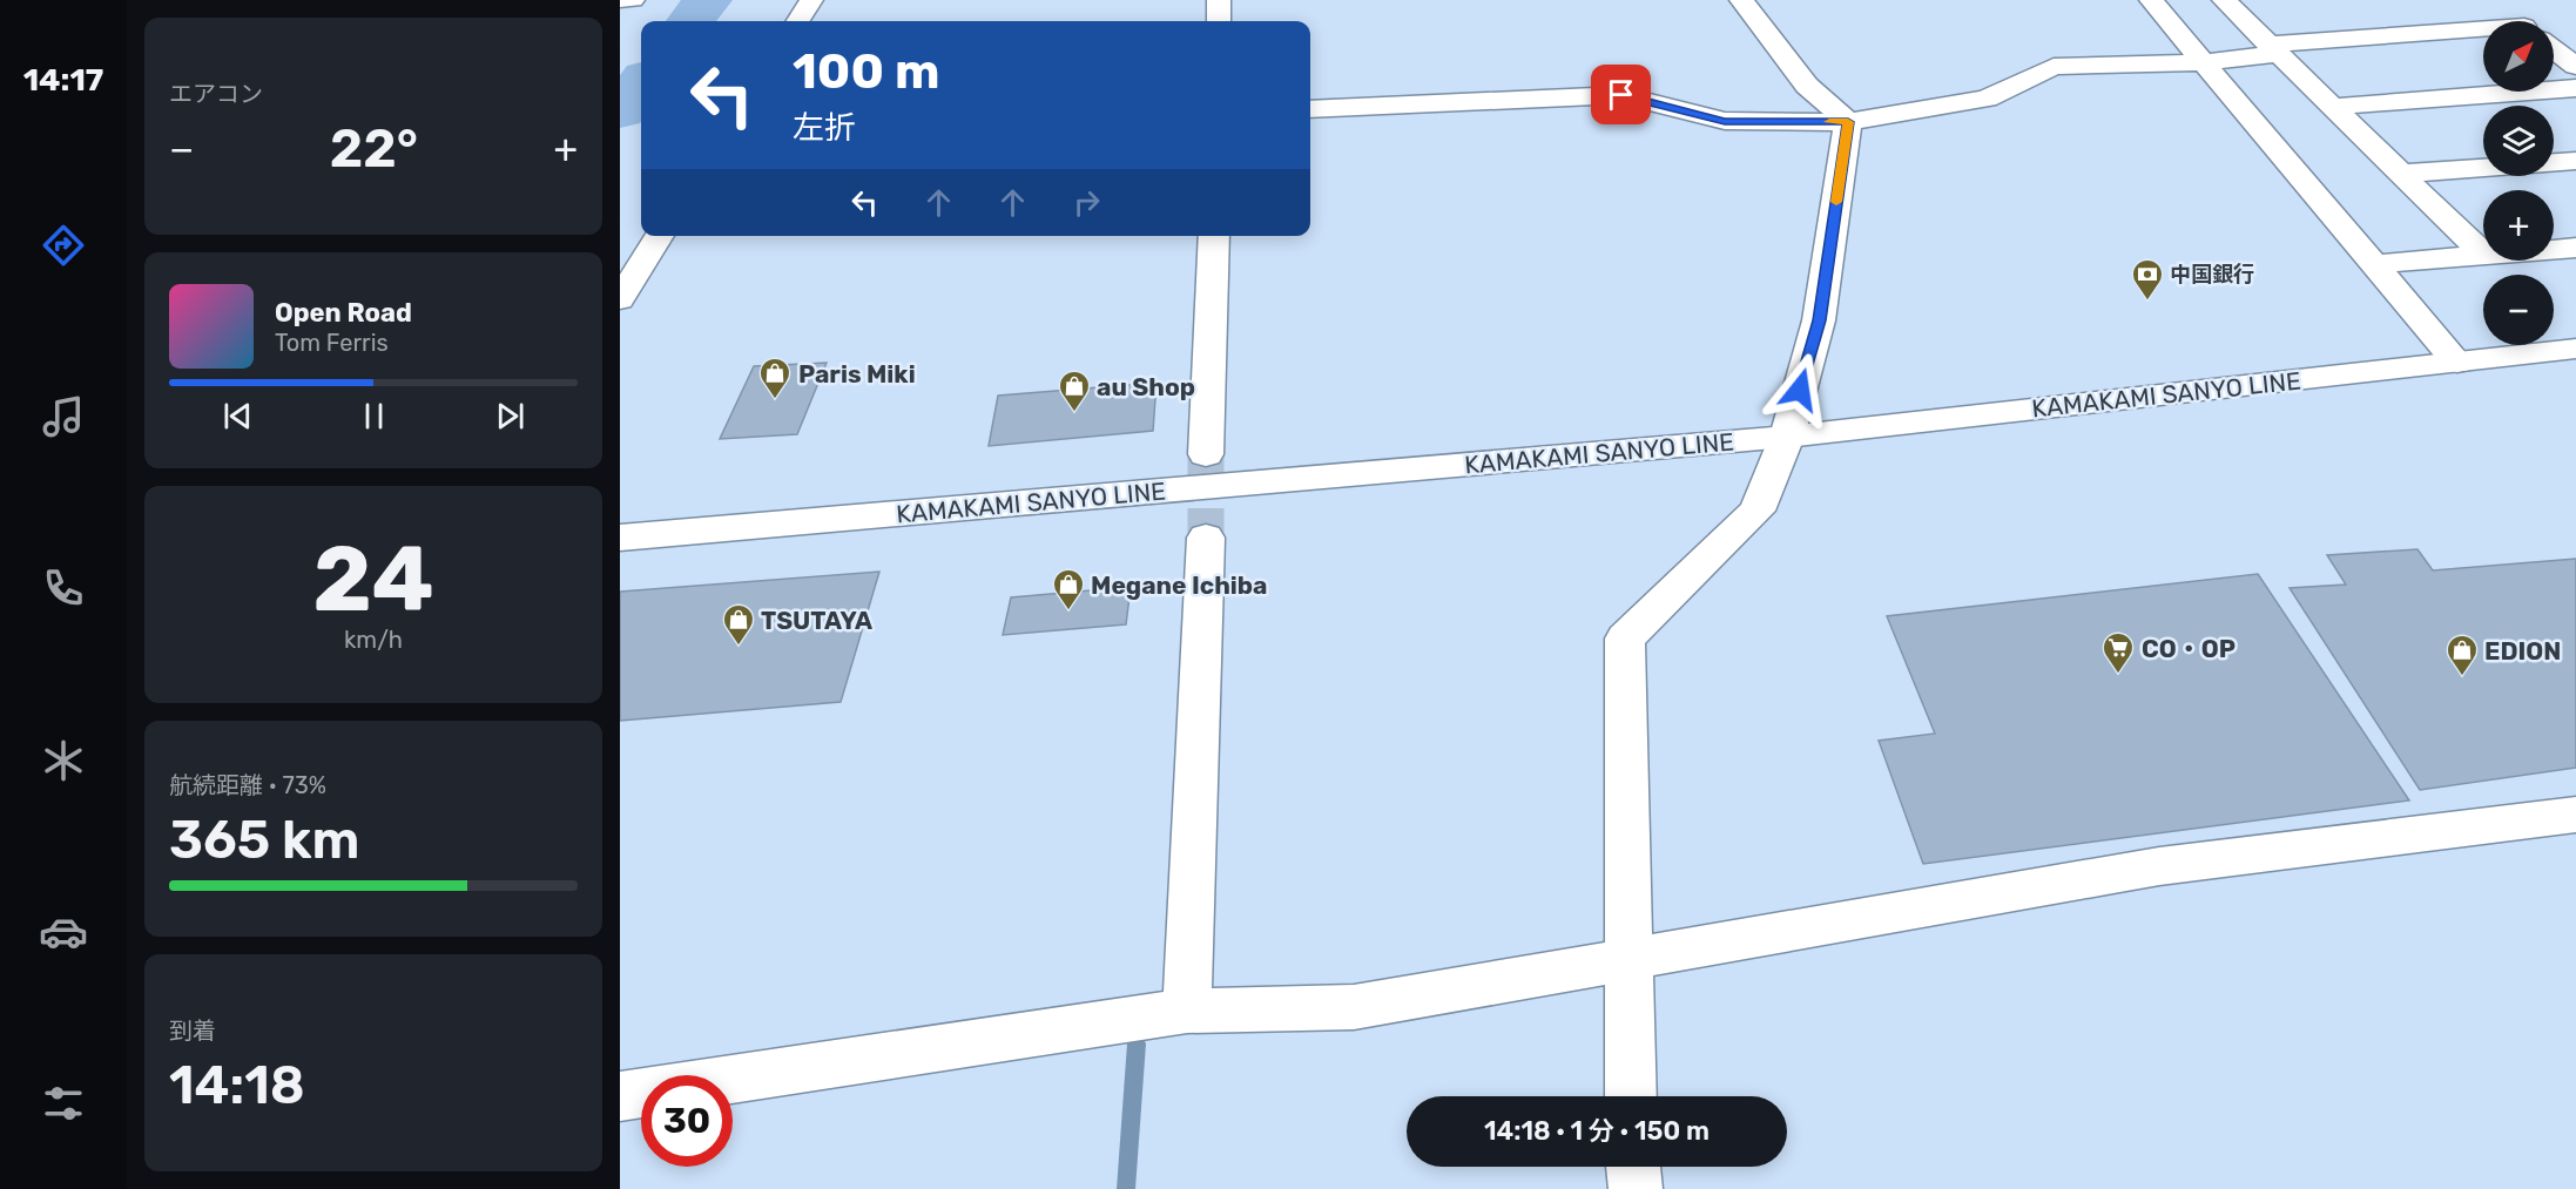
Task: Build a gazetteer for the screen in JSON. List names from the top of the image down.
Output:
{
  "streets": {
    "street": ["KAMAKAMI SANYO LINE"]
  },
  "places": {
    "bank": ["中国銀行"],
    "shop": [
      "Paris Miki",
      "au Shop",
      "Megane Ichiba",
      "TSUTAYA",
      "EDION"
    ],
    "supermarket": ["CO・OP"]
  },
  "north": "top right",
  "page": {
    "tabs": "14:17",
    "tile": [
      "エアコン",
      ["24", "km/h"],
      ["航続距離 · 73%", "365 km"],
      ["到着", "14:18"]
    ],
    "map_buttons": ["+", "−"],
    "turn": ["100 m", "左折"],
    "heat": ["−", "22°", "+"],
    "song": ["Open Road", "Tom Ferris"],
    "limit": "30",
    "trip": "14:18 · 1 分 · 150 m"
  }
}
